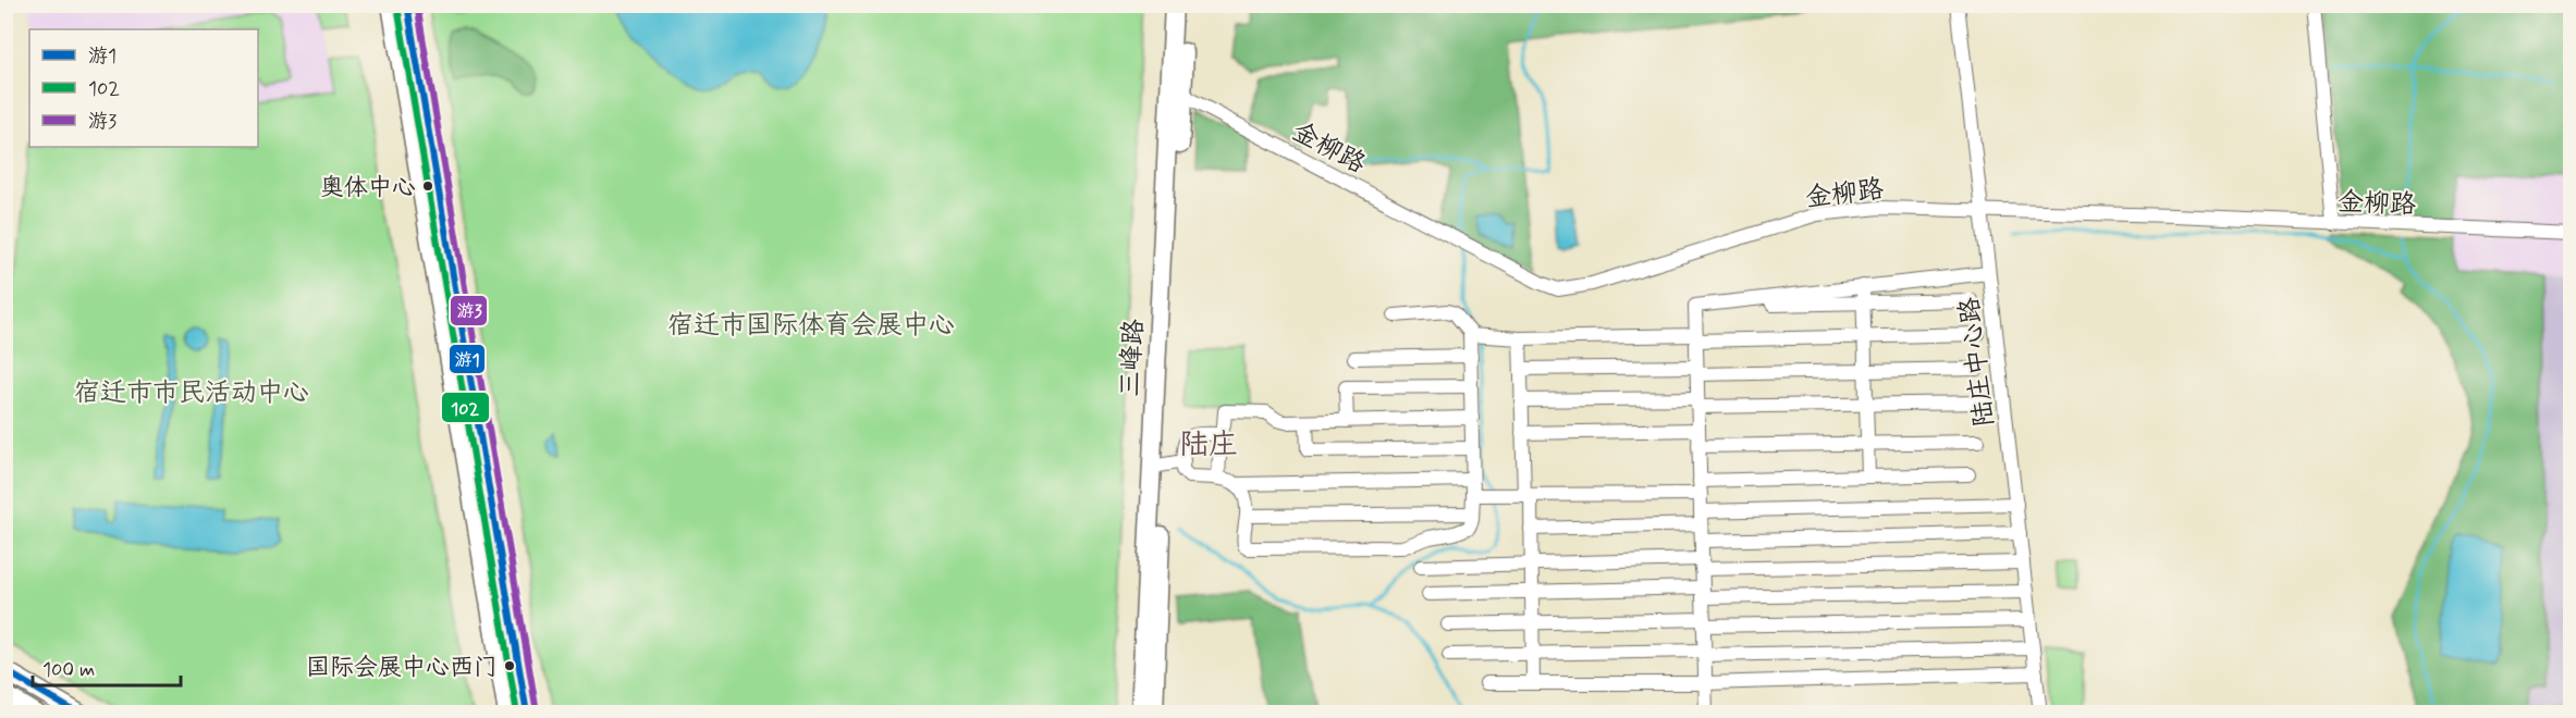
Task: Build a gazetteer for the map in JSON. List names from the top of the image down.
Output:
{
  "streets": {
    "main road": ["三峰路"],
    "street": ["金柳路", "陆庄中心路"]
  },
  "crossings": [
    ["金柳路", "三峰路"],
    ["金柳路", "陆庄中心路"]
  ],
  "districts": ["陆庄"],
  "parks": ["宿迁市国际体育会展中心", "宿迁市市民活动中心"],
  "places": ["奥体中心", "国际会展中心西门"],
  "lines": ["transit line 游1", "transit line 游3", "transit line 102"],
  "legend": ["游1", "102", "游3"],
  "scale_bar": "100 m"
}
